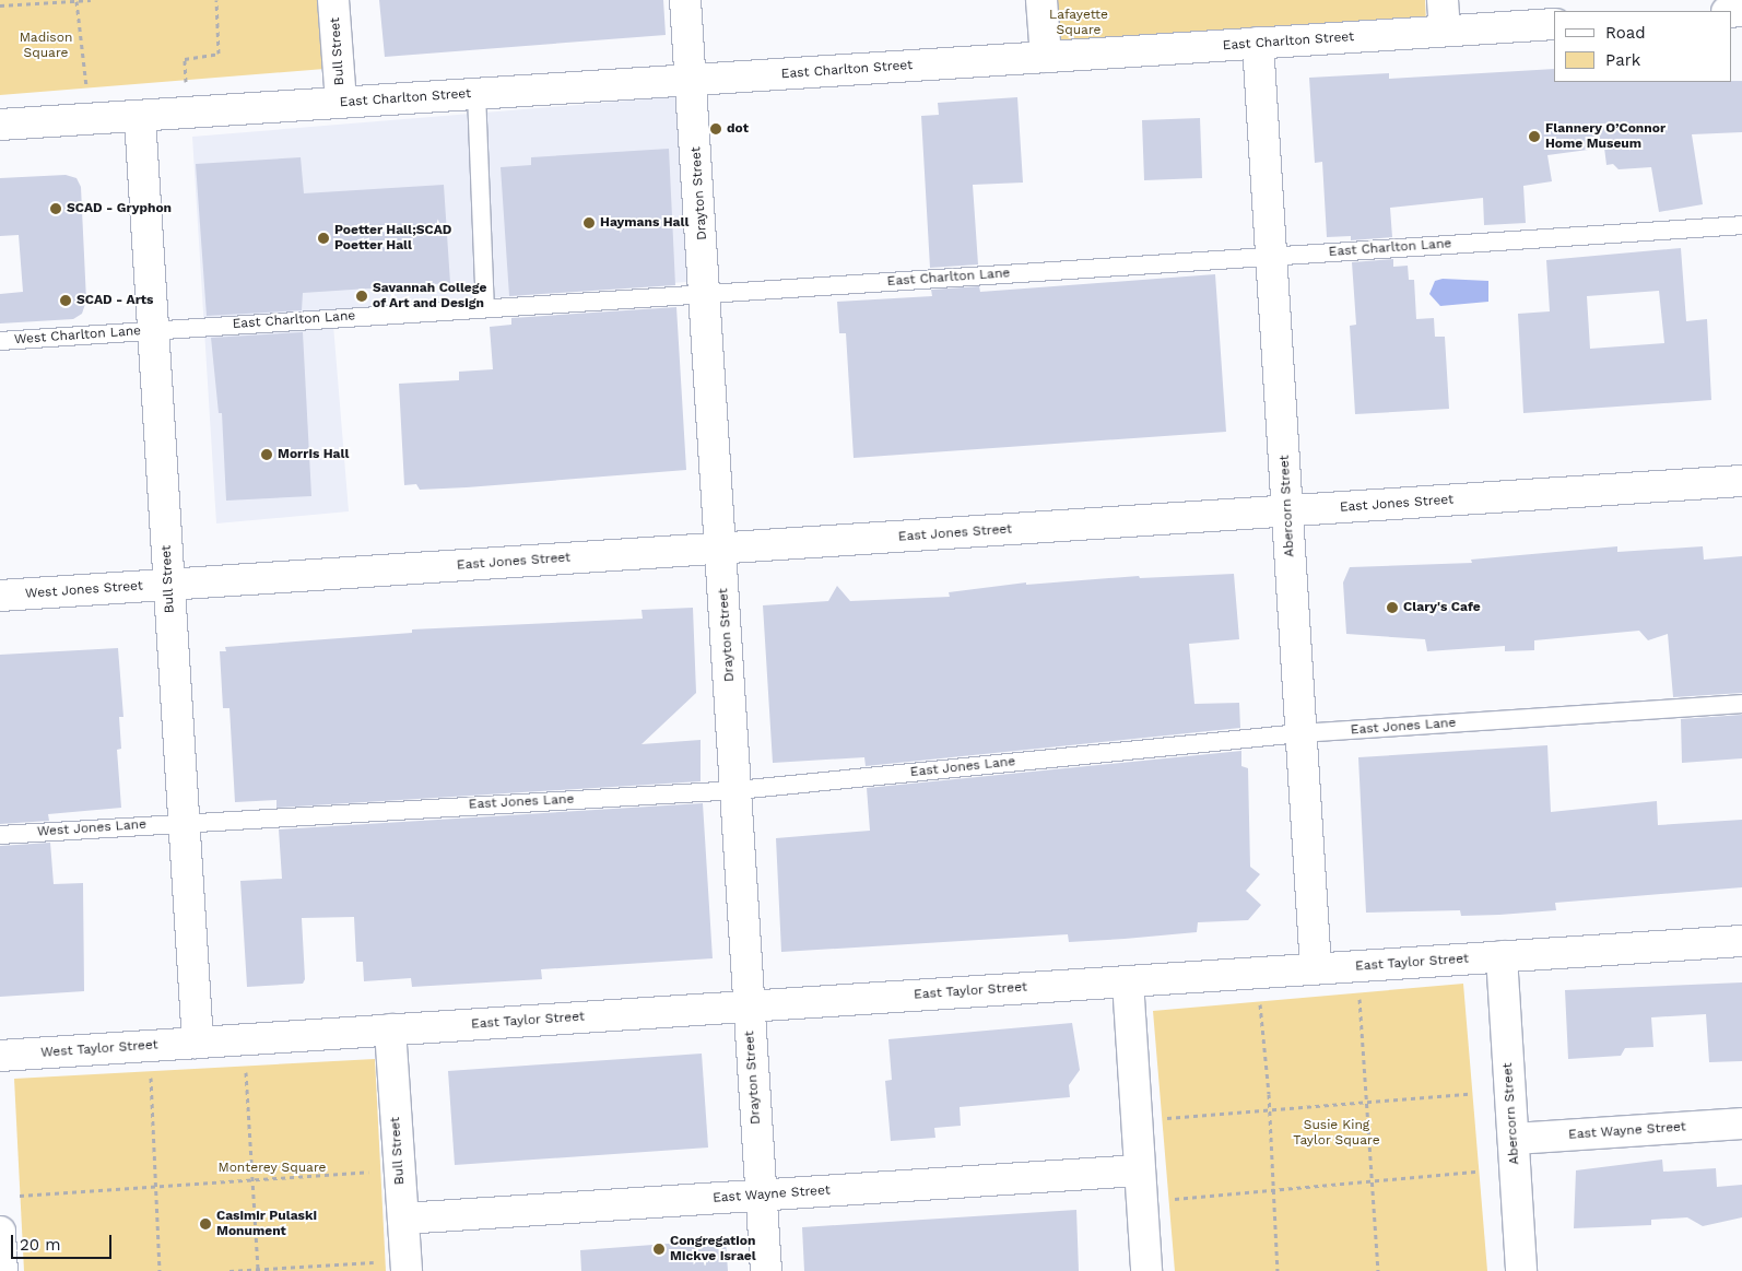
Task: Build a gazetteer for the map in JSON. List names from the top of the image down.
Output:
{
  "streets": {
    "street": [
      "East Charlton Street",
      "Bull Street",
      "Drayton Street",
      "East Jones Street",
      "Abercorn Street",
      "West Jones Street",
      "East Taylor Street",
      "West Taylor Street",
      "East Wayne Street"
    ],
    "lane": [
      "East Charlton Lane",
      "West Charlton Lane",
      "East Jones Lane",
      "West Jones Lane"
    ]
  },
  "crossings": [
    ["East Charlton Street", "Bull Street"],
    ["East Charlton Street", "Drayton Street"],
    ["East Charlton Street", "Abercorn Street"],
    ["Bull Street", "East Charlton Lane"],
    ["Bull Street", "West Charlton Lane"],
    ["Bull Street", "East Jones Street"],
    ["Bull Street", "West Jones Street"],
    ["Bull Street", "East Jones Lane"],
    ["Bull Street", "West Jones Lane"],
    ["Bull Street", "East Taylor Street"],
    ["Bull Street", "West Taylor Street"],
    ["Bull Street", "East Wayne Street"],
    ["Drayton Street", "East Charlton Lane"],
    ["Drayton Street", "East Jones Street"],
    ["Drayton Street", "East Jones Lane"],
    ["Drayton Street", "East Taylor Street"],
    ["Drayton Street", "East Wayne Street"],
    ["East Charlton Lane", "West Charlton Lane"],
    ["East Charlton Lane", "Abercorn Street"],
    ["East Jones Street", "Abercorn Street"],
    ["East Jones Street", "West Jones Street"],
    ["Abercorn Street", "East Jones Lane"],
    ["Abercorn Street", "East Taylor Street"],
    ["Abercorn Street", "East Wayne Street"],
    ["East Jones Lane", "West Jones Lane"],
    ["East Taylor Street", "West Taylor Street"]
  ],
  "parks": [
    "Lafayette Square",
    "Madison Square",
    "Susie King Taylor Square",
    "Monterey Square"
  ],
  "places": [
    "dot",
    "Flannery O’Connor Home Museum",
    "SCAD - Gryphon",
    "Haymans Hall",
    "Poetter Hall;SCAD Poetter Hall",
    "Savannah College of Art and Design",
    "SCAD - Arts",
    "Morris Hall",
    "Clary's Cafe",
    "Casimir Pulaski Monument",
    "Congregation Mickve Israel"
  ],
  "legend": ["Road", "Park"],
  "scale_bar": "20 m"
}
